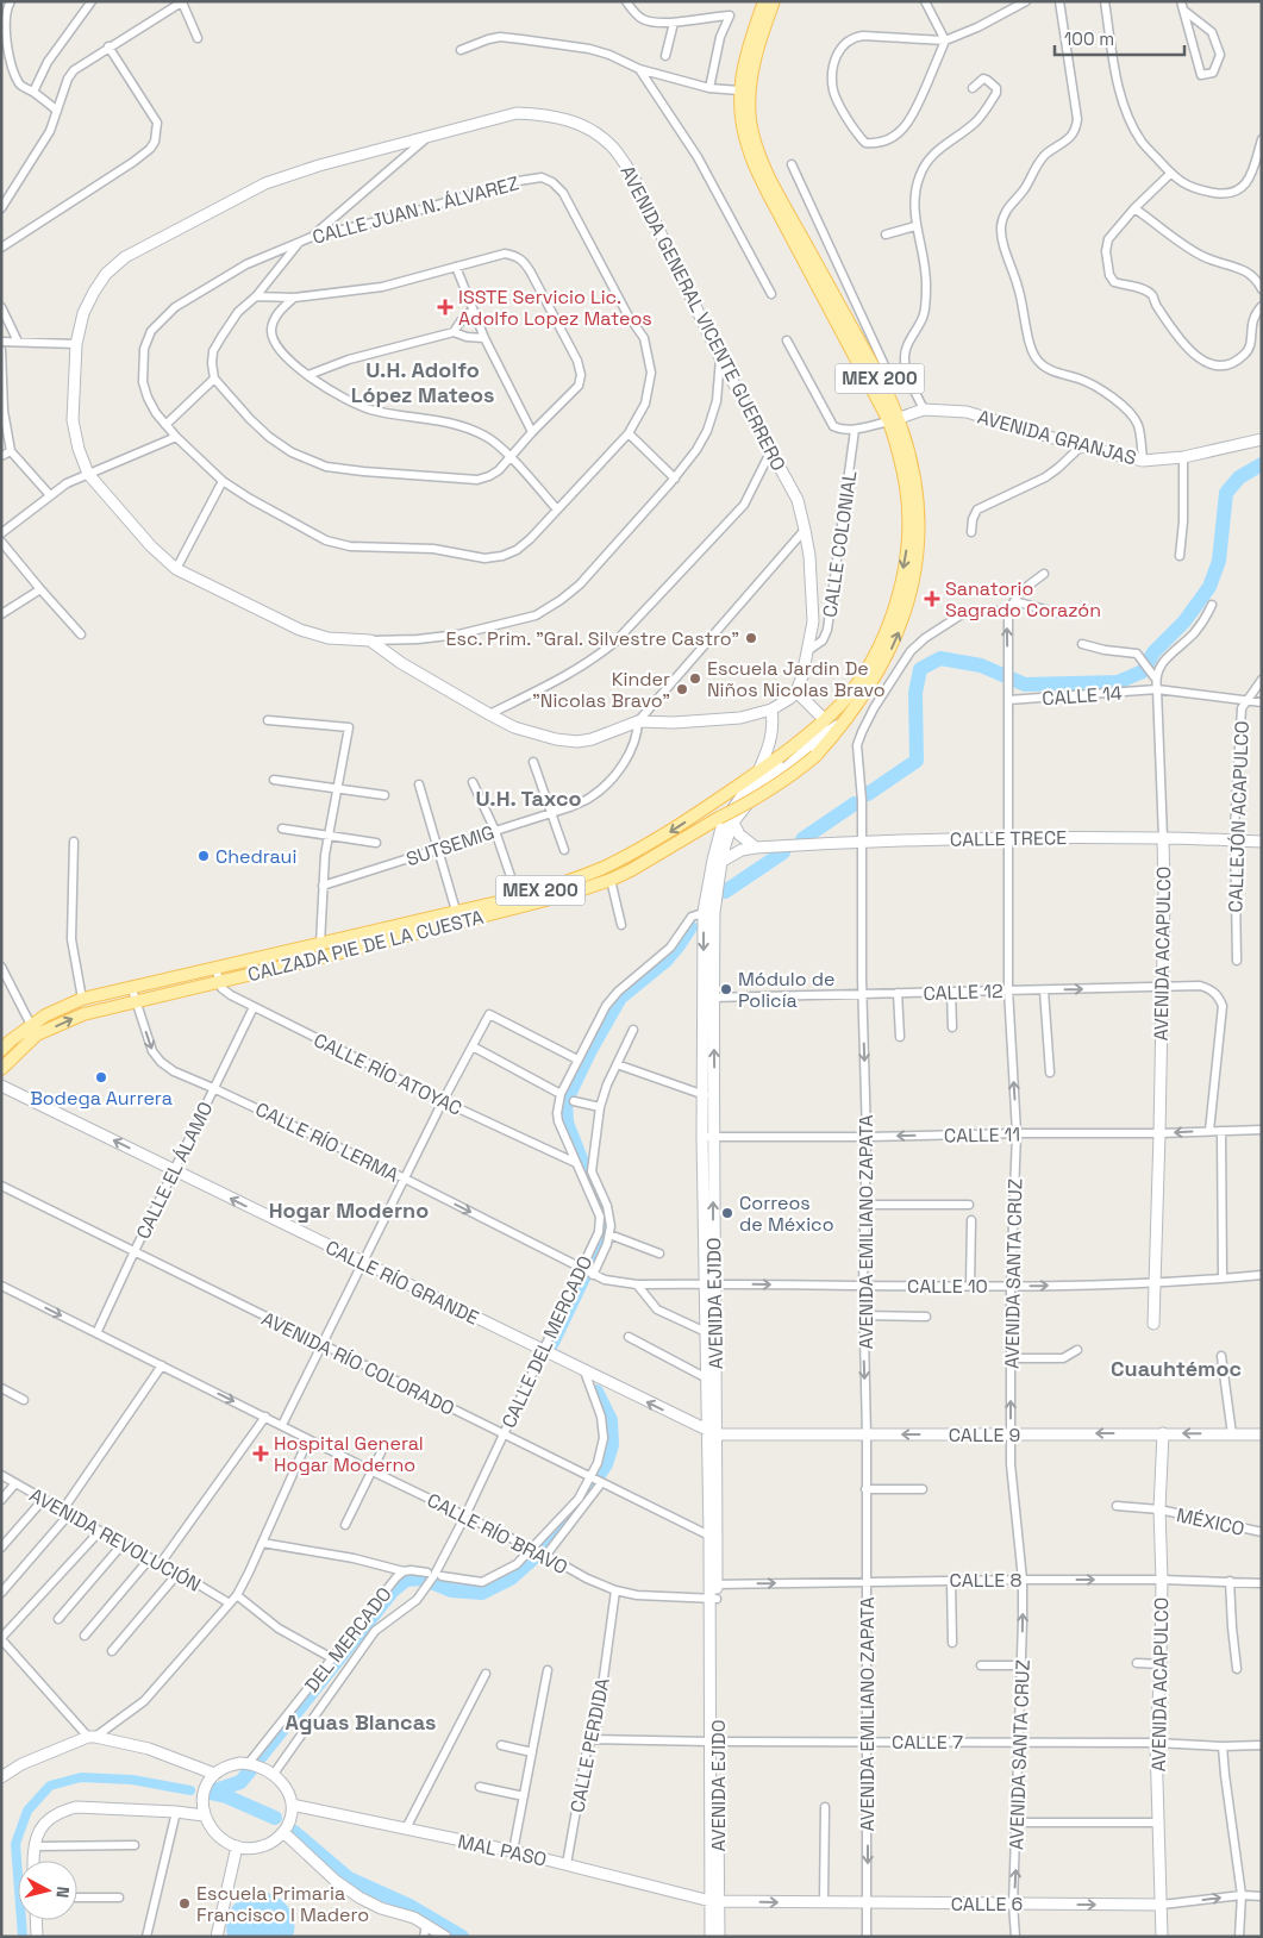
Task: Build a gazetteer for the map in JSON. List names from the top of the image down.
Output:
{
  "streets": {
    "main road": ["MEX 200", "CALZADA PIE DE LA CUESTA"],
    "street": [
      "CALLE JUAN N. ÁLVAREZ",
      "AVENIDA GENERAL VICENTE GUERRERO",
      "AVENIDA GRANJAS",
      "CALLE COLONIAL",
      "CALLE 14",
      "CALLEJÓN ACAPULCO",
      "CALLE TRECE",
      "SUTSEMIG",
      "AVENIDA ACAPULCO",
      "CALLE 12",
      "CALLE RÍO ATOYAC",
      "CALLE 11",
      "CALLE RÍO LERMA",
      "CALLE EL ÁLAMO",
      "AVENIDA EMILIANO ZAPATA",
      "AVENIDA SANTA CRUZ",
      "CALLE RÍO GRANDE",
      "CALLE 10",
      "AVENIDA EJIDO",
      "CALLE DEL MERCADO",
      "AVENIDA RÍO COLORADO",
      "CALLE 9",
      "MÉXICO",
      "CALLE RÍO BRAVO",
      "AVENIDA REVOLUCIÓN",
      "CALLE 8",
      "DEL MERCADO",
      "CALLE 7",
      "CALLE PERDIDA",
      "MAL PASO",
      "CALLE 6"
    ]
  },
  "crossings": [
    ["AVENIDA GENERAL VICENTE GUERRERO", "CALLE COLONIAL"],
    ["AVENIDA GRANJAS", "CALZADA PIE DE LA CUESTA"],
    ["CALLE 14", "CALLEJÓN ACAPULCO"],
    ["CALLE 14", "AVENIDA ACAPULCO"],
    ["CALLE 14", "AVENIDA SANTA CRUZ"],
    ["CALLEJÓN ACAPULCO", "CALLE TRECE"],
    ["CALLE TRECE", "AVENIDA ACAPULCO"],
    ["CALLE TRECE", "AVENIDA EMILIANO ZAPATA"],
    ["CALLE TRECE", "AVENIDA SANTA CRUZ"],
    ["CALLE TRECE", "AVENIDA EJIDO"],
    ["CALZADA PIE DE LA CUESTA", "CALLE RÍO ATOYAC"],
    ["CALZADA PIE DE LA CUESTA", "CALLE RÍO LERMA"],
    ["CALZADA PIE DE LA CUESTA", "AVENIDA EJIDO"],
    ["AVENIDA ACAPULCO", "CALLE 12"],
    ["AVENIDA ACAPULCO", "CALLE 11"],
    ["AVENIDA ACAPULCO", "CALLE 10"],
    ["AVENIDA ACAPULCO", "CALLE 9"],
    ["AVENIDA ACAPULCO", "MÉXICO"],
    ["AVENIDA ACAPULCO", "CALLE 8"],
    ["AVENIDA ACAPULCO", "CALLE 7"],
    ["AVENIDA ACAPULCO", "CALLE 6"],
    ["CALLE 12", "CALLE 11"],
    ["CALLE 12", "AVENIDA EMILIANO ZAPATA"],
    ["CALLE 12", "AVENIDA SANTA CRUZ"],
    ["CALLE 12", "AVENIDA EJIDO"],
    ["CALLE RÍO ATOYAC", "CALLE EL ÁLAMO"],
    ["CALLE RÍO ATOYAC", "CALLE DEL MERCADO"],
    ["CALLE 11", "AVENIDA EMILIANO ZAPATA"],
    ["CALLE 11", "AVENIDA SANTA CRUZ"],
    ["CALLE 11", "AVENIDA EJIDO"],
    ["CALLE RÍO LERMA", "CALLE EL ÁLAMO"],
    ["CALLE RÍO LERMA", "CALLE 10"],
    ["CALLE RÍO LERMA", "AVENIDA EJIDO"],
    ["CALLE RÍO LERMA", "CALLE DEL MERCADO"],
    ["CALLE EL ÁLAMO", "CALLE RÍO GRANDE"],
    ["CALLE EL ÁLAMO", "AVENIDA RÍO COLORADO"],
    ["CALLE EL ÁLAMO", "CALLE RÍO BRAVO"],
    ["AVENIDA EMILIANO ZAPATA", "AVENIDA SANTA CRUZ"],
    ["AVENIDA EMILIANO ZAPATA", "CALLE 10"],
    ["AVENIDA EMILIANO ZAPATA", "CALLE 9"],
    ["AVENIDA EMILIANO ZAPATA", "CALLE 8"],
    ["AVENIDA EMILIANO ZAPATA", "CALLE 7"],
    ["AVENIDA EMILIANO ZAPATA", "CALLE 6"],
    ["AVENIDA SANTA CRUZ", "CALLE 10"],
    ["AVENIDA SANTA CRUZ", "CALLE 9"],
    ["AVENIDA SANTA CRUZ", "CALLE 8"],
    ["AVENIDA SANTA CRUZ", "CALLE 7"],
    ["AVENIDA SANTA CRUZ", "CALLE 6"],
    ["CALLE RÍO GRANDE", "AVENIDA EJIDO"],
    ["CALLE RÍO GRANDE", "CALLE DEL MERCADO"],
    ["CALLE RÍO GRANDE", "CALLE 9"],
    ["CALLE 10", "AVENIDA EJIDO"],
    ["AVENIDA EJIDO", "CALLE DEL MERCADO"],
    ["AVENIDA EJIDO", "AVENIDA RÍO COLORADO"],
    ["AVENIDA EJIDO", "CALLE 9"],
    ["AVENIDA EJIDO", "CALLE RÍO BRAVO"],
    ["AVENIDA EJIDO", "CALLE 8"],
    ["AVENIDA EJIDO", "CALLE 7"],
    ["AVENIDA EJIDO", "MAL PASO"],
    ["AVENIDA EJIDO", "CALLE 6"],
    ["CALLE DEL MERCADO", "AVENIDA RÍO COLORADO"],
    ["CALLE DEL MERCADO", "CALLE RÍO BRAVO"],
    ["CALLE DEL MERCADO", "DEL MERCADO"],
    ["CALLE DEL MERCADO", "MAL PASO"],
    ["CALLE RÍO BRAVO", "CALLE PERDIDA"],
    ["DEL MERCADO", "MAL PASO"],
    ["CALLE 7", "CALLE PERDIDA"],
    ["CALLE PERDIDA", "MAL PASO"],
    ["MAL PASO", "CALLE 6"]
  ],
  "one_way": [
    "CALLE 11",
    "CALLE RÍO LERMA",
    "AVENIDA SANTA CRUZ",
    "CALLE RÍO GRANDE",
    "CALLE 10",
    "CALLE 8"
  ],
  "districts": [
    "U.H. Adolfo López Mateos",
    "U.H. Taxco",
    "Hogar Moderno",
    "Cuauhtémoc",
    "Aguas Blancas"
  ],
  "places": {
    "health": ["ISSTE Servicio Lic. Adolfo Lopez Mateos", "Sanatorio Sagrado Corazón", "Hospital General Hogar Moderno"],
    "other": [
      "Esc. Prim. \"Gral. Silvestre Castro\"",
      "Escuela Jardin De Niños Nicolas Bravo",
      "Kinder \"Nicolas Bravo\"",
      "Chedraui",
      "Módulo de Policía",
      "Bodega Aurrera",
      "Correos de México",
      "Escuela Primaria Francisco I Madero"
    ]
  },
  "scale_bar": "100 m",
  "north": "right"
}
